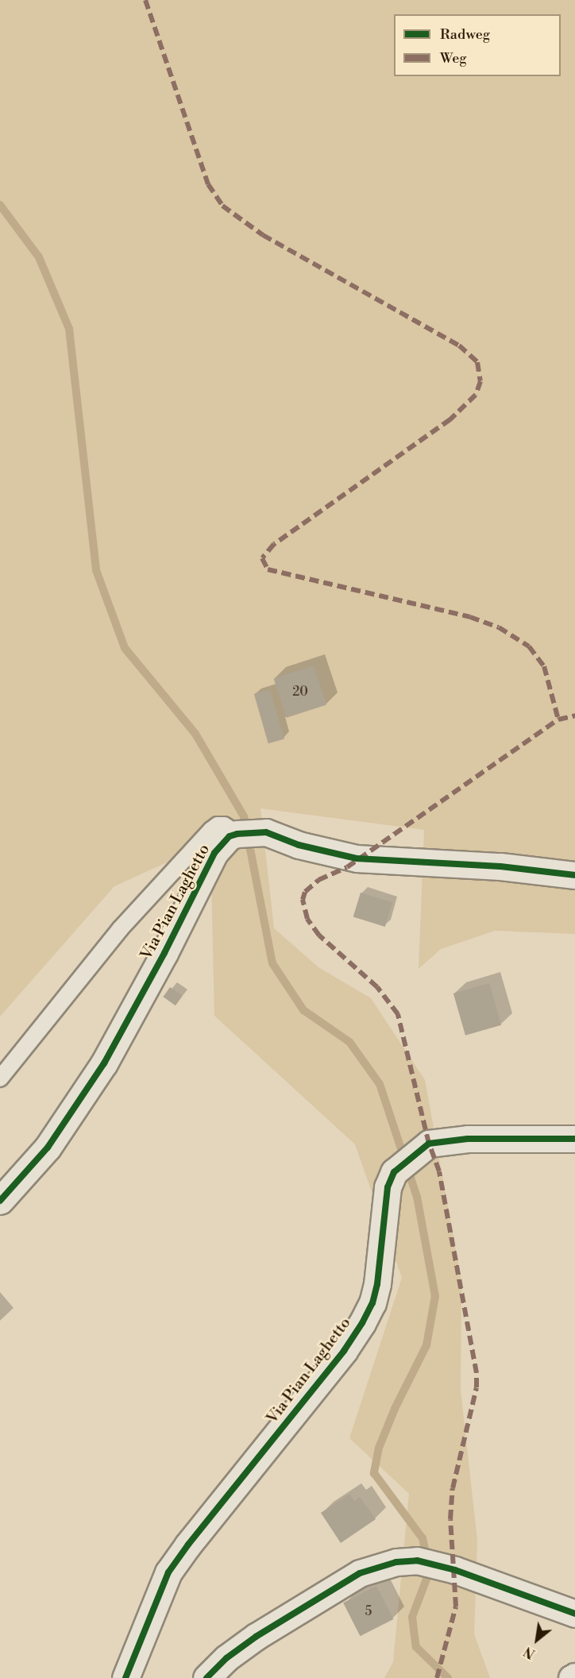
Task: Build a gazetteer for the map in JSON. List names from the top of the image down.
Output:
{
  "streets": {
    "street": ["Via Pian Laghetto"]
  },
  "house_numbers": ["20", "5"],
  "legend": ["Radweg", "Weg"],
  "north": "bottom left"
}
